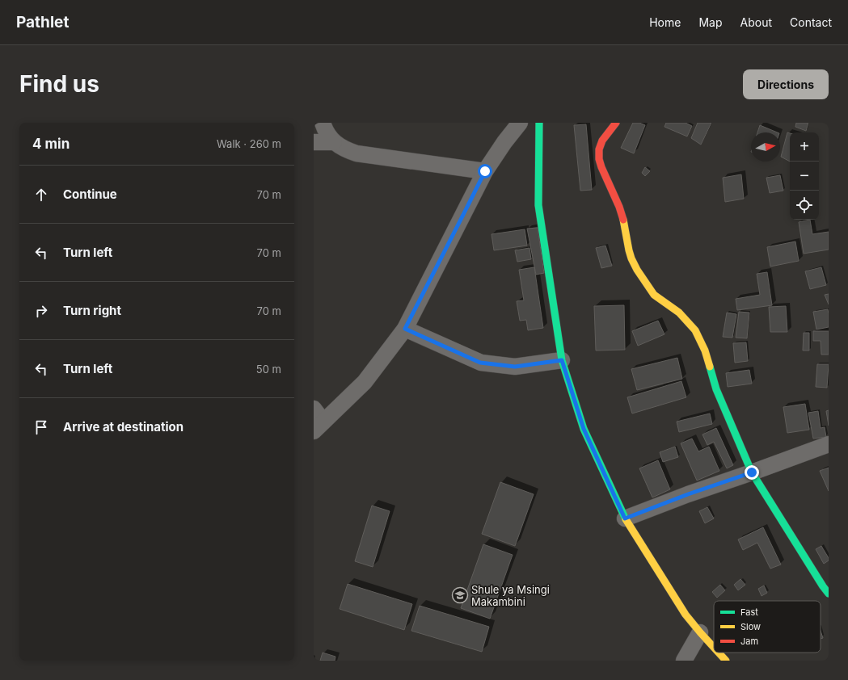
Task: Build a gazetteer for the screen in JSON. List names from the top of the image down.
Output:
{
  "places": {
    "school or university": ["Shule ya Msingi Makambini"]
  },
  "legend": ["Fast", "Slow", "Jam"],
  "north": "right",
  "page": {
    "header": "Pathlet",
    "nav": [
      "Home",
      "Map",
      "About",
      "Contact"
    ],
    "buttons": "Directions",
    "title": "Find us",
    "heading": ["4 min", "Walk · 260 m"],
    "map_buttons": ["+", "−"],
    "list": [
      ["Continue", "70 m"],
      ["Turn left", "70 m"],
      ["Turn right", "70 m"],
      ["Turn left", "50 m"],
      "Arrive at destination"
    ]
  }
}
